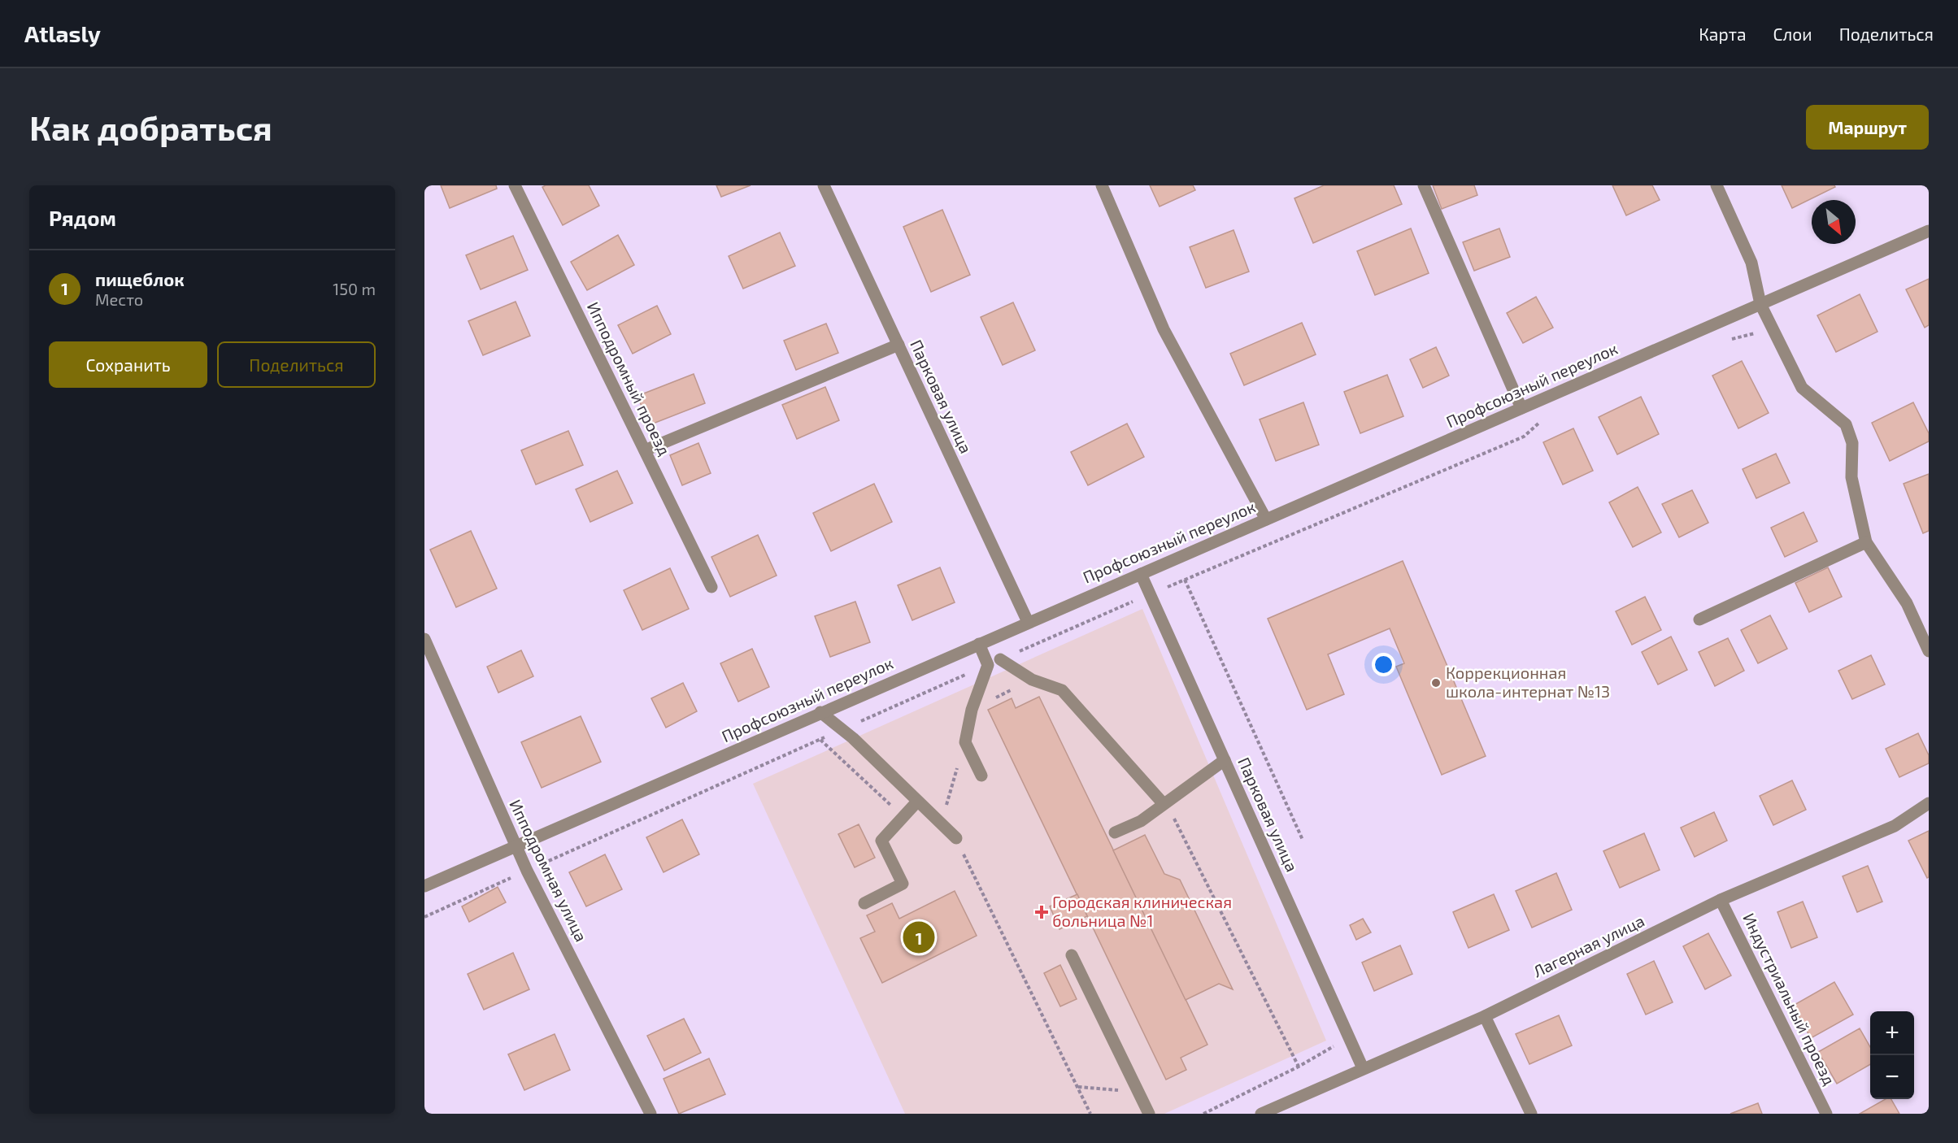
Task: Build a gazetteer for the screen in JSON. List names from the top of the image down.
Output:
{
  "streets": {
    "street": [
      "Ипподромный проезд",
      "Профсоюзный переулок",
      "Парковая улица",
      "Ипподромная улица",
      "Лагерная улица",
      "Индустриальный проезд"
    ]
  },
  "crossings": [
    ["Профсоюзный переулок", "Парковая улица"],
    ["Профсоюзный переулок", "Ипподромная улица"],
    ["Парковая улица", "Лагерная улица"],
    ["Лагерная улица", "Индустриальный проезд"]
  ],
  "places": {
    "other": ["Коррекционная школа-интернат №13"],
    "health": ["Городская клиническая больница №1"]
  },
  "north": "bottom right",
  "page": {
    "header": "Atlasly",
    "nav": ["Карта", "Слои", "Поделиться"],
    "buttons": [
      "Маршрут",
      ["Сохранить", "Поделиться"]
    ],
    "title": "Как добраться",
    "heading": "Рядом",
    "list": [
      {
        "mark": "1",
        "name": "пищеблок",
        "note": "Место",
        "value": "150 m"
      }
    ],
    "pins": "1",
    "map_buttons": ["+", "−"]
  }
}
